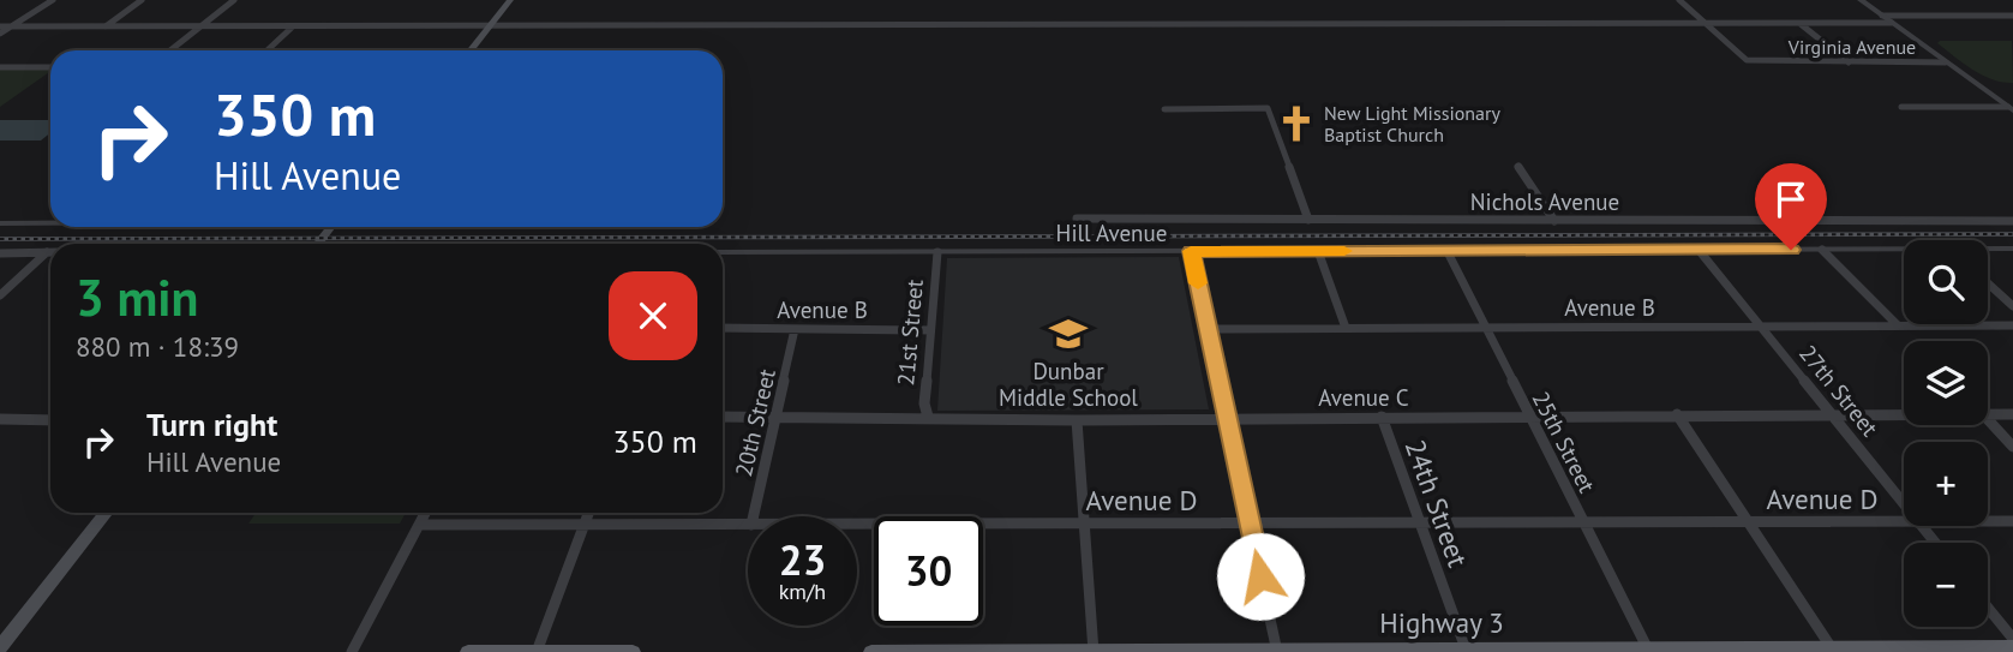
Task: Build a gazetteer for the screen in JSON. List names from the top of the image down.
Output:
{
  "streets": {
    "main road": ["Highway 3"],
    "street": [
      "Virginia Avenue",
      "Nichols Avenue",
      "Hill Avenue",
      "Avenue B",
      "21st Street",
      "27th Street",
      "Avenue C",
      "20th Street",
      "25th Street",
      "Avenue D",
      "24th Street"
    ]
  },
  "crossings": [
    ["Hill Avenue", "21st Street"],
    ["Hill Avenue", "27th Street"],
    ["Hill Avenue", "25th Street"],
    ["Avenue B", "21st Street"],
    ["Avenue B", "27th Street"],
    ["Avenue B", "20th Street"],
    ["Avenue B", "25th Street"],
    ["21st Street", "Avenue C"],
    ["27th Street", "Avenue C"],
    ["Avenue C", "20th Street"],
    ["Avenue C", "25th Street"],
    ["Avenue C", "24th Street"],
    ["25th Street", "Avenue D"],
    ["25th Street", "Highway 3"],
    ["Avenue D", "24th Street"],
    ["24th Street", "Highway 3"]
  ],
  "places": {
    "church": ["New Light Missionary Baptist Church"],
    "school or university": ["Dunbar Middle School"]
  },
  "page": {
    "turn": ["350 m", "Hill Avenue"],
    "map_buttons": ["+", "−"],
    "heading": ["3 min", "880 m · 18:39"],
    "list": [
      {
        "name": "Turn right",
        "note": "Hill Avenue",
        "value": "350 m"
      }
    ],
    "speed": "23 km/h",
    "limit": "30"
  }
}
